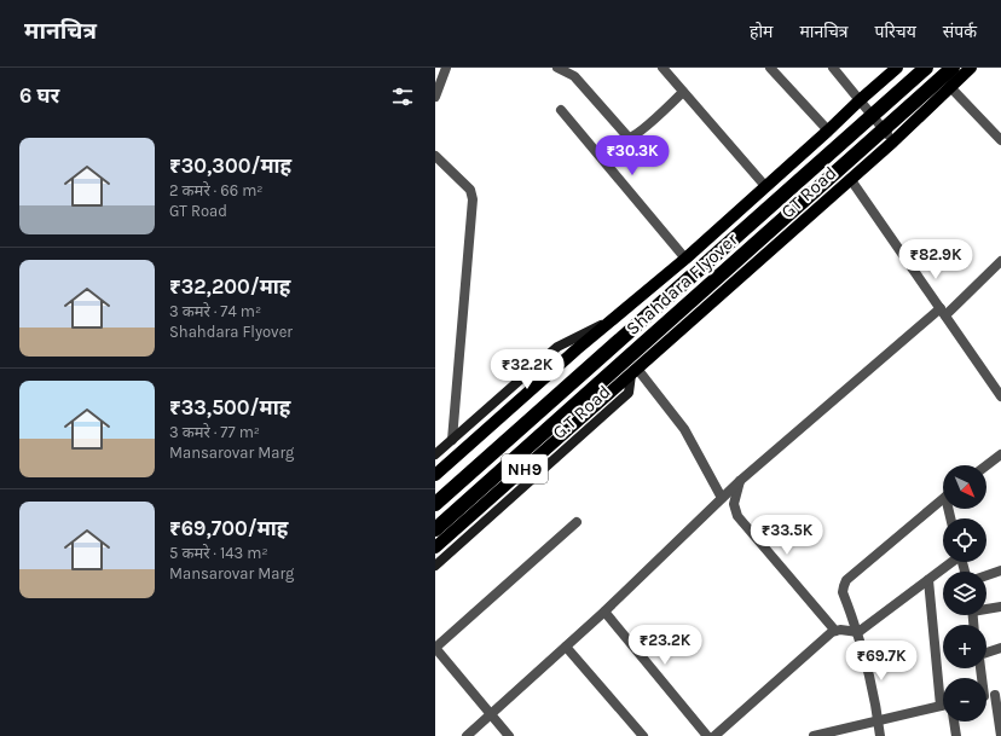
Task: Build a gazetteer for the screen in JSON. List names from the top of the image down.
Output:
{
  "streets": {
    "highway": ["Shahdara Flyover"],
    "main road": ["GT Road", "G.T Road", "NH9"]
  },
  "crossings": [
    ["GT Road", "Shahdara Flyover"],
    ["Shahdara Flyover", "G.T Road"]
  ],
  "north": "bottom right",
  "page": {
    "header": "मानचित्र",
    "nav": [
      "होम",
      "मानचित्र",
      "परिचय",
      "संपर्क"
    ],
    "heading": "6 घर",
    "list": [
      {
        "name": "₹30,300/माह",
        "note": "2 कमरे · 66 m² · GT Road"
      },
      {
        "name": "₹32,200/माह",
        "note": "3 कमरे · 74 m² · Shahdara Flyover"
      },
      {
        "name": "₹33,500/माह",
        "note": "3 कमरे · 77 m² · Mansarovar Marg"
      },
      {
        "name": "₹69,700/माह",
        "note": "5 कमरे · 143 m² · Mansarovar Marg"
      }
    ],
    "price": [
      "₹30.3K",
      "₹82.9K",
      "₹32.2K",
      "₹33.5K",
      "₹23.2K",
      "₹69.7K"
    ],
    "map_buttons": ["+", "−"]
  }
}
